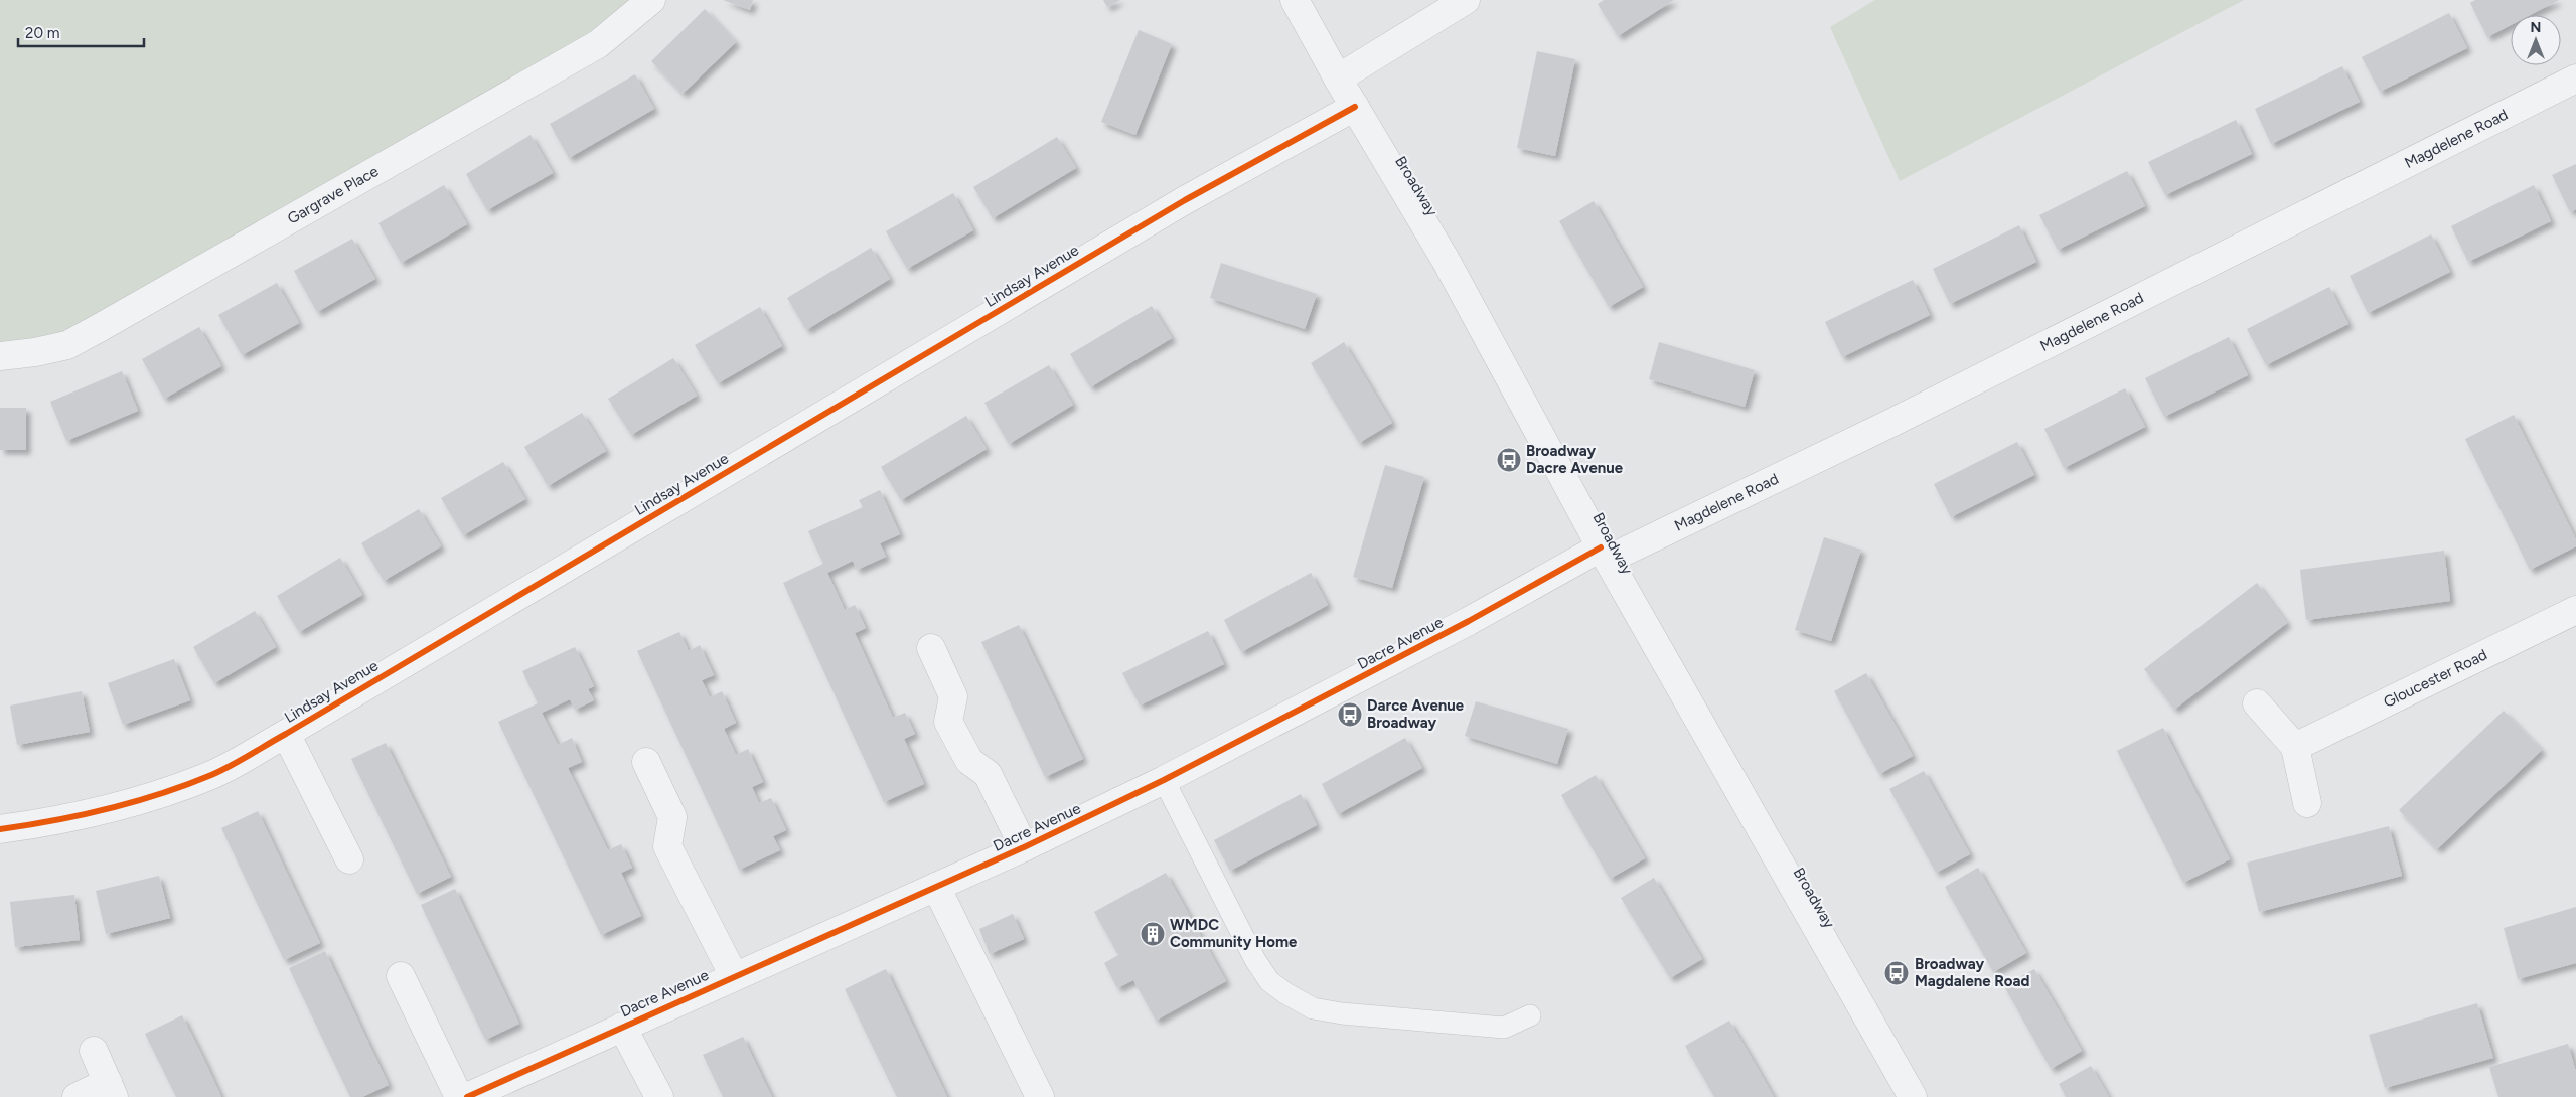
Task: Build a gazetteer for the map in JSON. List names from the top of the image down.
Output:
{
  "streets": {
    "street": [
      "Magdelene Road",
      "Broadway",
      "Gargrave Place",
      "Lindsay Avenue",
      "Dacre Avenue",
      "Gloucester Road"
    ]
  },
  "crossings": [
    ["Magdelene Road", "Broadway"],
    ["Magdelene Road", "Dacre Avenue"],
    ["Broadway", "Lindsay Avenue"],
    ["Broadway", "Dacre Avenue"]
  ],
  "places": {
    "bus stop": ["Broadway Dacre Avenue", "Darce Avenue Broadway", "Broadway Magdalene Road"],
    "building": ["WMDC Community Home"]
  },
  "scale_bar": "20 m",
  "north": "top"
}
